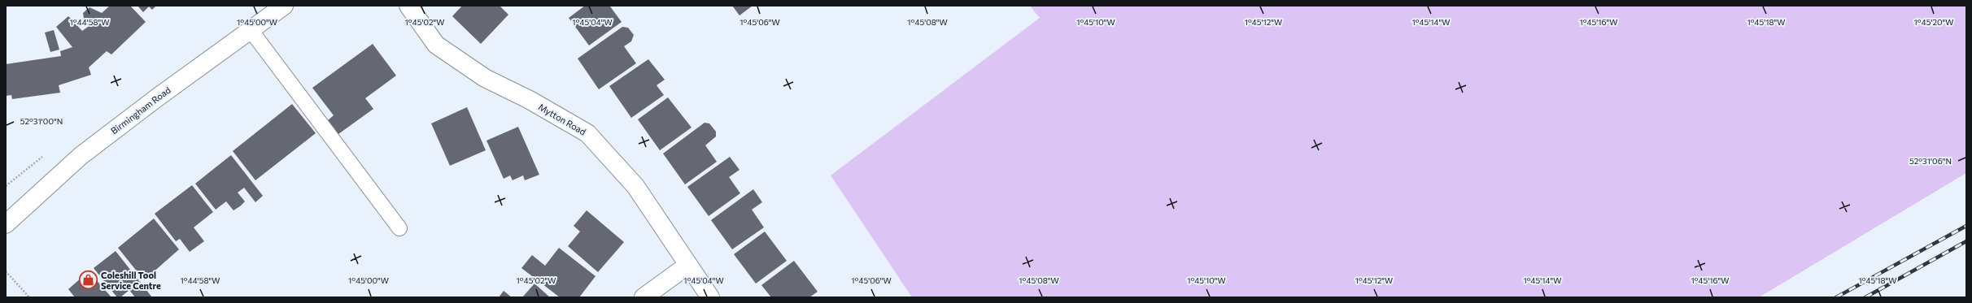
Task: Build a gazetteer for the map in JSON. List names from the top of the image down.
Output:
{
  "streets": {
    "street": ["Birmingham Road", "Mytton Road"]
  },
  "places": {
    "shop": ["Coleshill Tool Service Centre"]
  },
  "coordinates": [
    "1°44'58\"W",
    "1°45'00\"W",
    "1°45'02\"W",
    "1°45'04\"W",
    "1°45'06\"W",
    "1°45'08\"W",
    "1°45'10\"W",
    "1°45'12\"W",
    "1°45'14\"W",
    "1°45'16\"W",
    "1°45'18\"W",
    "1°45'20\"W",
    "52°31'00\"N",
    "52°31'06\"N"
  ]
}
